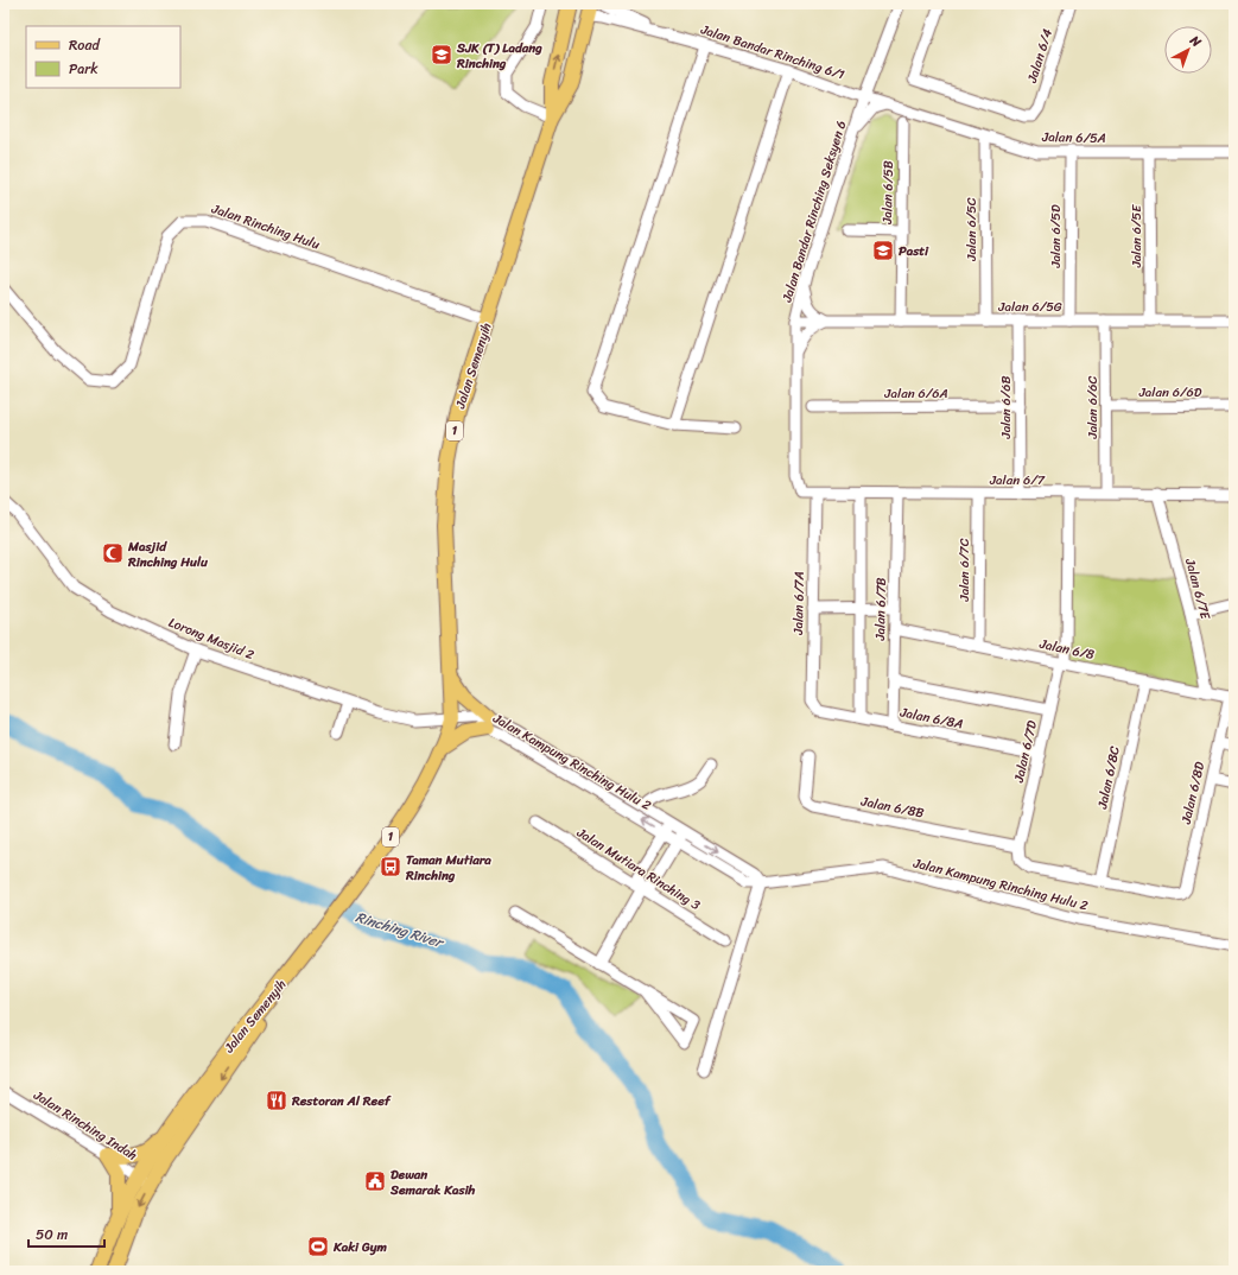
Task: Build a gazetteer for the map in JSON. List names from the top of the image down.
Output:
{
  "streets": {
    "main road": ["Jalan Semenyih", "1"],
    "street": [
      "Jalan Bandar Rinching 6/1",
      "Jalan 6/4",
      "Jalan 6/5A",
      "Jalan 6/5B",
      "Jalan Bandar Rinching Seksyen 6",
      "Jalan Rinching Hulu",
      "Jalan 6/5C",
      "Jalan 6/5D",
      "Jalan 6/5E",
      "Jalan 6/5G",
      "Jalan 6/6D",
      "Jalan 6/6A",
      "Jalan 6/6B",
      "Jalan 6/6C",
      "Jalan 6/7",
      "Jalan 6/7C",
      "Jalan 6/7E",
      "Jalan 6/7A",
      "Jalan 6/7B",
      "Lorong Masjid 2",
      "Jalan 6/8",
      "Jalan 6/8A",
      "Jalan 6/7D",
      "Jalan Kampung Rinching Hulu 2",
      "Jalan 6/8C",
      "Jalan 6/8D",
      "Jalan 6/8B",
      "Jalan Mutiara Rinching 3",
      "Jalan Rinching Indah"
    ]
  },
  "crossings": [
    ["Jalan Bandar Rinching 6/1", "Jalan 6/5A"],
    ["Jalan Bandar Rinching 6/1", "Jalan Bandar Rinching Seksyen 6"],
    ["Jalan Bandar Rinching 6/1", "Jalan Semenyih"],
    ["Jalan 6/5A", "Jalan Bandar Rinching Seksyen 6"],
    ["Jalan 6/5A", "Jalan 6/5C"],
    ["Jalan 6/5A", "Jalan 6/5D"],
    ["Jalan 6/5A", "Jalan 6/5E"],
    ["Jalan 6/5B", "Jalan 6/5G"],
    ["Jalan Bandar Rinching Seksyen 6", "Jalan 6/5G"],
    ["Jalan Bandar Rinching Seksyen 6", "Jalan 6/7"],
    ["Jalan Rinching Hulu", "Jalan Semenyih"],
    ["Jalan 6/5C", "Jalan 6/5G"],
    ["Jalan 6/5D", "Jalan 6/5G"],
    ["Jalan 6/5E", "Jalan 6/5G"],
    ["Jalan 6/5G", "Jalan 6/6B"],
    ["Jalan 6/5G", "Jalan 6/6C"],
    ["Jalan Semenyih", "1"],
    ["Jalan Semenyih", "Lorong Masjid 2"],
    ["Jalan Semenyih", "Jalan Kampung Rinching Hulu 2"],
    ["Jalan Semenyih", "Jalan Rinching Indah"],
    ["Jalan 6/6D", "Jalan 6/6C"],
    ["Jalan 6/6A", "Jalan 6/6B"],
    ["Jalan 6/6B", "Jalan 6/7"],
    ["Jalan 6/6C", "Jalan 6/7"],
    ["1", "Jalan Rinching Indah"],
    ["Jalan 6/7", "Jalan 6/7C"],
    ["Jalan 6/7", "Jalan 6/7E"],
    ["Jalan 6/7", "Jalan 6/7A"],
    ["Jalan 6/7", "Jalan 6/7B"],
    ["Jalan 6/7", "Jalan 6/7D"],
    ["Jalan 6/7C", "Jalan 6/8"],
    ["Jalan 6/7E", "Jalan 6/8"],
    ["Jalan 6/7A", "Jalan 6/8A"],
    ["Jalan 6/7B", "Jalan 6/8"],
    ["Jalan 6/7B", "Jalan 6/8A"],
    ["Lorong Masjid 2", "Jalan Kampung Rinching Hulu 2"],
    ["Jalan 6/8", "Jalan 6/7D"],
    ["Jalan 6/8", "Jalan 6/8C"],
    ["Jalan 6/8", "Jalan 6/8D"],
    ["Jalan 6/8A", "Jalan 6/7D"],
    ["Jalan 6/7D", "Jalan 6/8B"],
    ["Jalan 6/8C", "Jalan 6/8D"]
  ],
  "water": ["Rinching River"],
  "places": {
    "school or university": ["SJK (T) Ladang Rinching", "Pasti"],
    "mosque": ["Masjid Rinching Hulu"],
    "bus stop": ["Taman Mutiara Rinching"],
    "restaurant": ["Restoran Al Reef"],
    "public building": ["Dewan Semarak Kasih"],
    "sports": ["Kaki Gym"]
  },
  "legend": ["Road", "Park"],
  "scale_bar": "50 m",
  "north": "top right"
}
